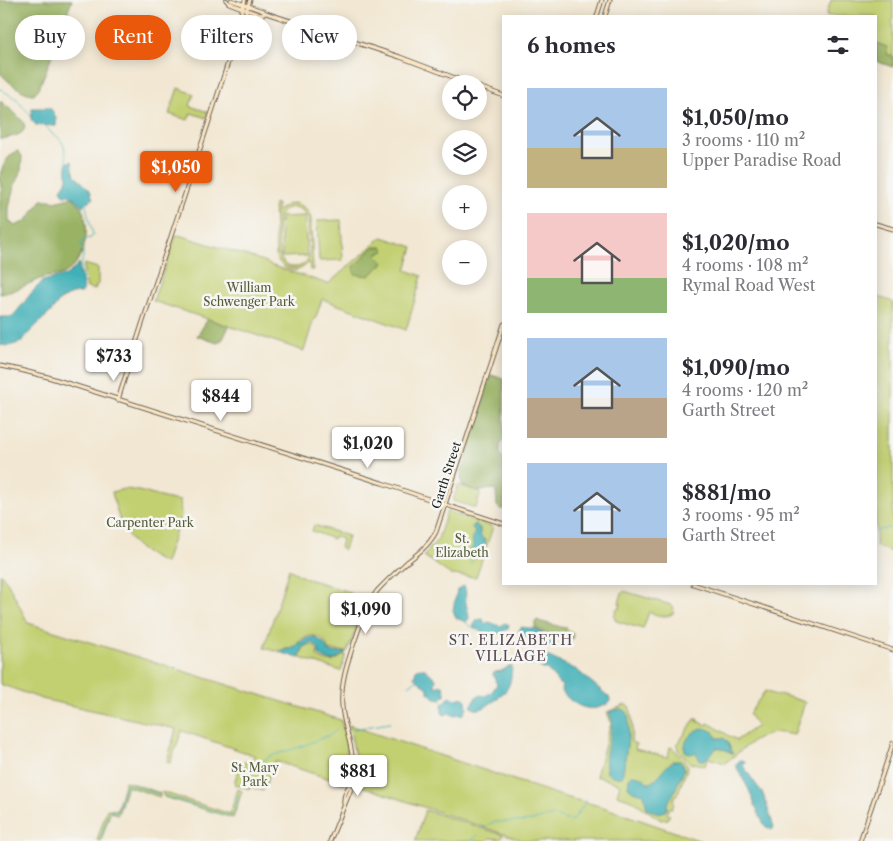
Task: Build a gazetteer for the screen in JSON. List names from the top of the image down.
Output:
{
  "streets": {
    "main road": ["Garth Street"]
  },
  "districts": ["ST. ELIZABETH VILLAGE"],
  "parks": [
    "William Schwenger Park",
    "Carpenter Park",
    "St. Elizabeth",
    "St. Mary Park"
  ],
  "page": {
    "chip": [
      "Buy",
      "Rent",
      "Filters",
      "New"
    ],
    "heading": "6 homes",
    "map_buttons": ["+", "−"],
    "list": [
      {
        "name": "$1,050/mo",
        "note": "3 rooms · 110 m² · Upper Paradise Road"
      },
      {
        "name": "$1,020/mo",
        "note": "4 rooms · 108 m² · Rymal Road West"
      },
      {
        "name": "$1,090/mo",
        "note": "4 rooms · 120 m² · Garth Street"
      },
      {
        "name": "$881/mo",
        "note": "3 rooms · 95 m² · Garth Street"
      }
    ],
    "price": [
      "$1,050",
      "$733",
      "$844",
      "$1,020",
      "$1,090",
      "$881"
    ]
  }
}
